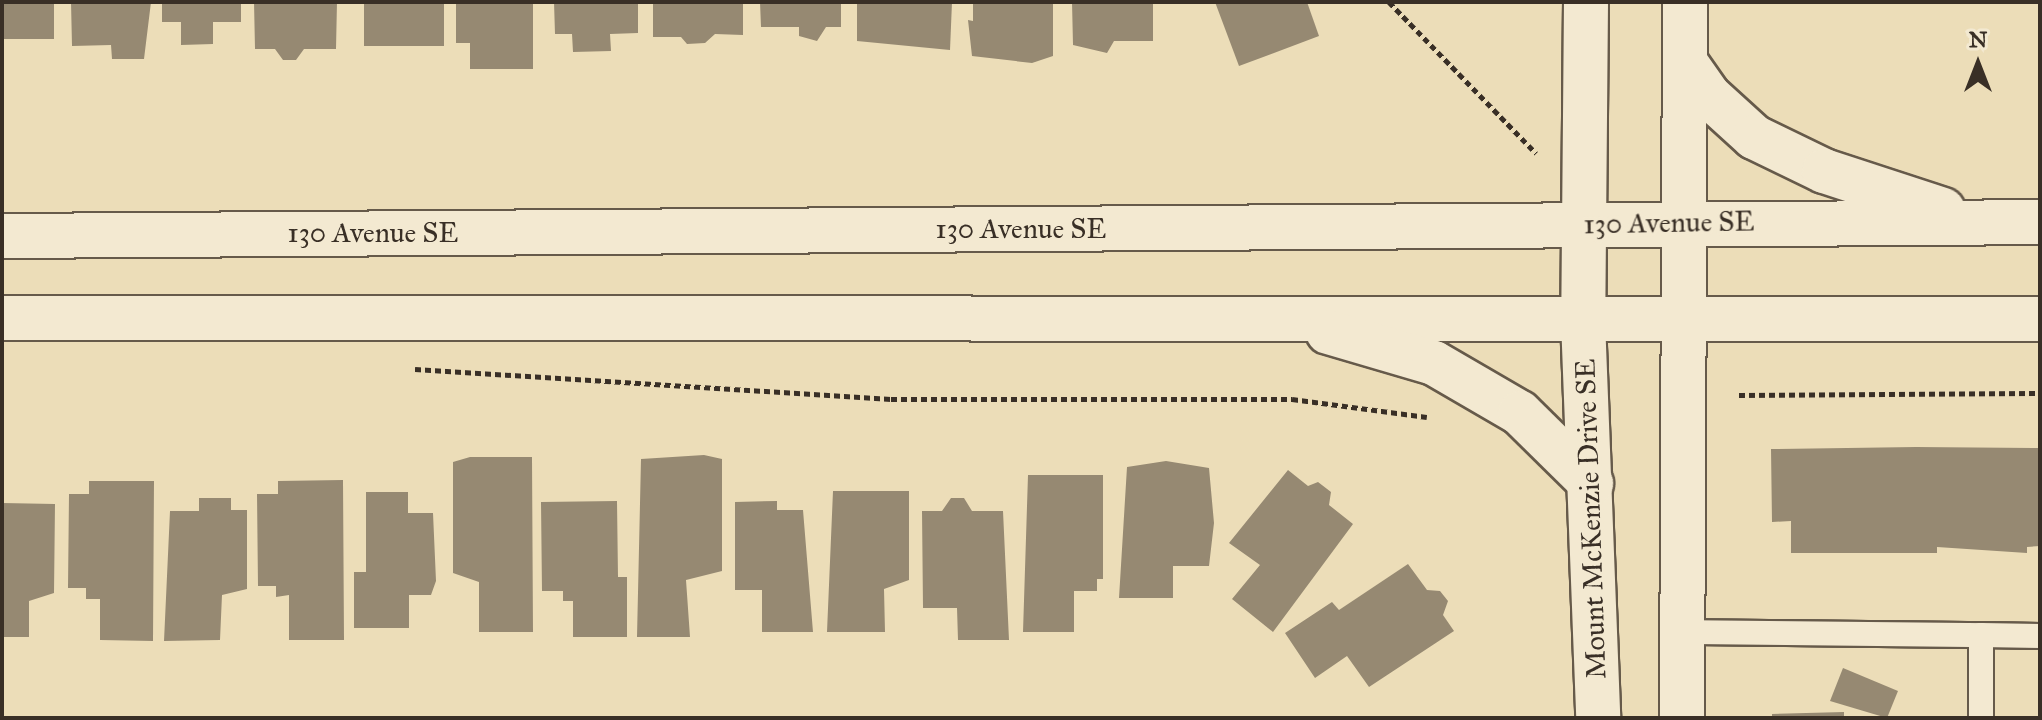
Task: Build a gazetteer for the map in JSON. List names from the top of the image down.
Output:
{
  "streets": {
    "street": ["130 Avenue SE", "Mount McKenzie Drive SE"]
  },
  "crossings": [
    ["130 Avenue SE", "Mount McKenzie Drive SE"]
  ],
  "north": "top"
}
